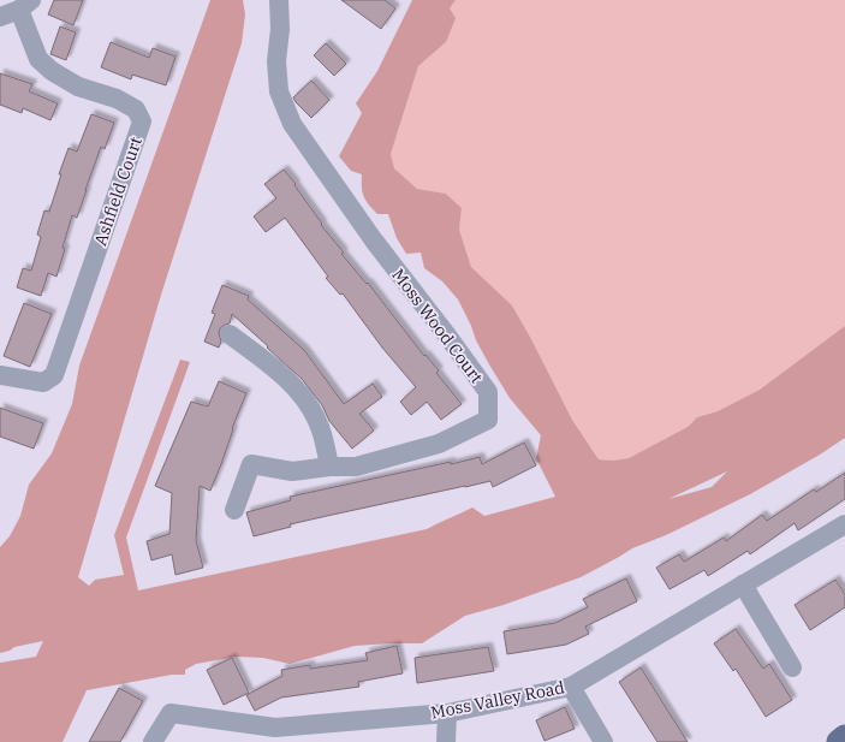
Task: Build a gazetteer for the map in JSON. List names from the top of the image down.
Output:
{
  "streets": {
    "street": ["Ashfield Court", "Moss Wood Court", "Moss Valley Road"]
  }
}
